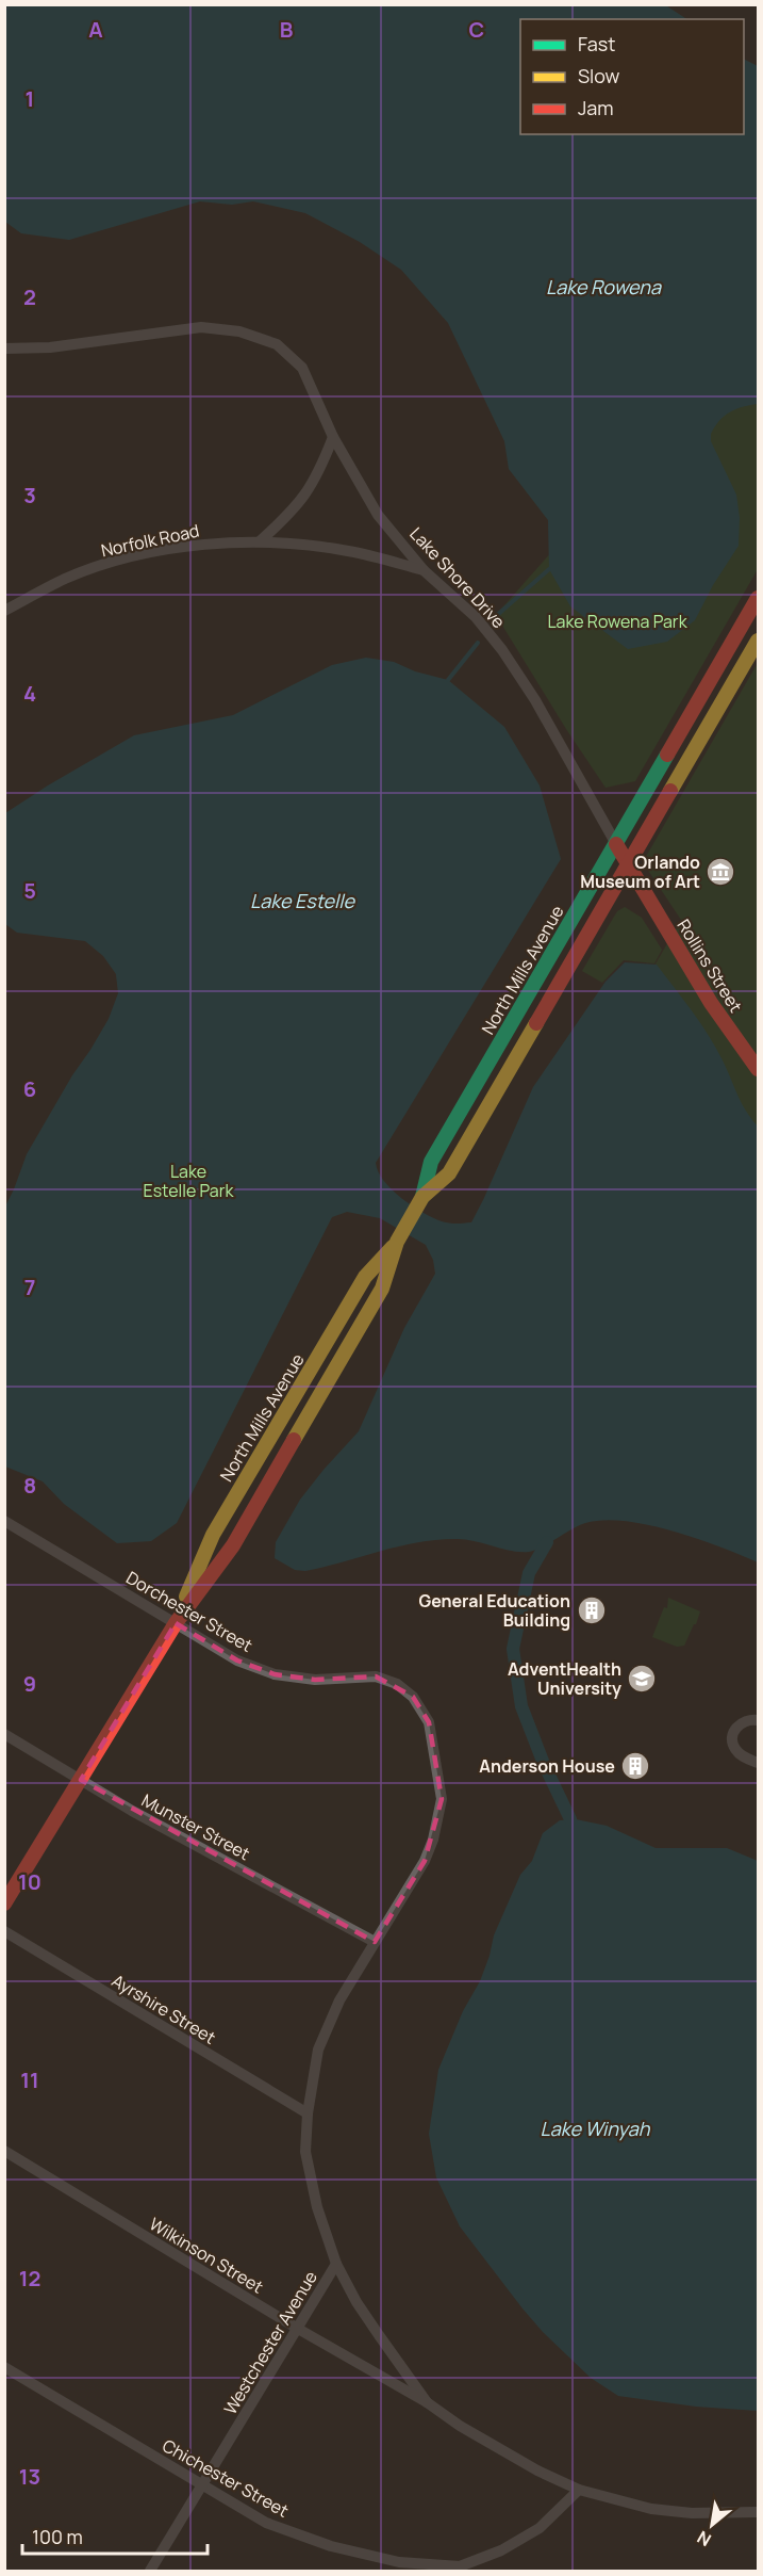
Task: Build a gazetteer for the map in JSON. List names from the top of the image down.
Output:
{
  "streets": {
    "main road": ["Rollins Street", "North Mills Avenue"],
    "street": [
      "Norfolk Road",
      "Lake Shore Drive",
      "Dorchester Street",
      "Munster Street",
      "Ayrshire Street",
      "Wilkinson Street",
      "Westchester Avenue",
      "Chichester Street"
    ]
  },
  "crossings": [
    ["Norfolk Road", "Lake Shore Drive"],
    ["Lake Shore Drive", "Rollins Street"],
    ["Lake Shore Drive", "North Mills Avenue"],
    ["Rollins Street", "North Mills Avenue"],
    ["North Mills Avenue", "Dorchester Street"],
    ["North Mills Avenue", "Munster Street"],
    ["Dorchester Street", "Westchester Avenue"],
    ["Munster Street", "Westchester Avenue"],
    ["Ayrshire Street", "Westchester Avenue"],
    ["Wilkinson Street", "Westchester Avenue"],
    ["Wilkinson Street", "Chichester Street"],
    ["Westchester Avenue", "Chichester Street"]
  ],
  "water": ["Lake Rowena", "Lake Estelle", "Lake Winyah"],
  "parks": ["Lake Rowena Park", "Lake Estelle Park"],
  "places": {
    "museum": ["Orlando Museum of Art"],
    "building": ["General Education Building", "Anderson House"],
    "school or university": ["AdventHealth University"]
  },
  "legend": ["Fast", "Slow", "Jam"],
  "scale_bar": "100 m",
  "north": "bottom left",
  "grid": {
    "columns": ["A", "B", "C"],
    "rows": [
      "1",
      "2",
      "3",
      "4",
      "5",
      "6",
      "7",
      "8",
      "9",
      "10",
      "11",
      "12",
      "13"
    ]
  }
}
